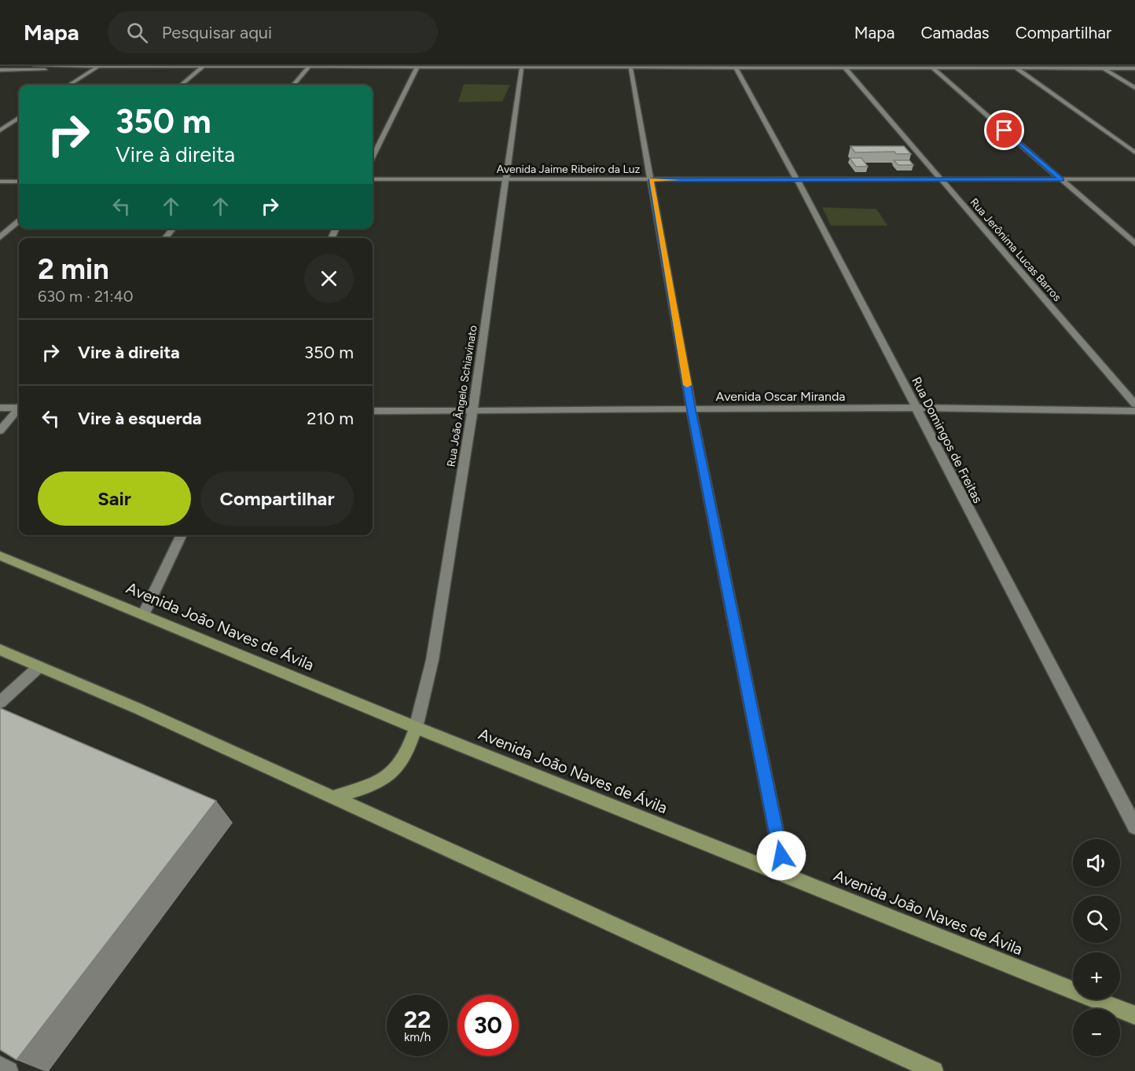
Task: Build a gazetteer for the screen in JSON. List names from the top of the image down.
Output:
{
  "streets": {
    "main road": ["Avenida João Naves de Ávila"],
    "street": [
      "Avenida Jaime Ribeiro da Luz",
      "Rua Jerônima Lucas Barros",
      "Rua João Ângelo Schiavinato",
      "Avenida Oscar Miranda",
      "Rua Domingos de Freitas"
    ]
  },
  "crossings": [
    ["Avenida Jaime Ribeiro da Luz", "Rua Jerônima Lucas Barros"],
    ["Avenida Jaime Ribeiro da Luz", "Rua João Ângelo Schiavinato"],
    ["Avenida Jaime Ribeiro da Luz", "Rua Domingos de Freitas"],
    ["Rua João Ângelo Schiavinato", "Avenida Oscar Miranda"],
    ["Rua João Ângelo Schiavinato", "Avenida João Naves de Ávila"],
    ["Avenida Oscar Miranda", "Rua Domingos de Freitas"]
  ],
  "page": {
    "header": "Mapa",
    "search": "Pesquisar aqui",
    "nav": ["Mapa", "Camadas", "Compartilhar"],
    "turn": ["350 m", "Vire à direita"],
    "heading": ["2 min", "630 m · 21:40"],
    "list": [
      {
        "name": "Vire à direita",
        "value": "350 m"
      },
      {
        "name": "Vire à esquerda",
        "value": "210 m"
      }
    ],
    "buttons": ["Sair", "Compartilhar"],
    "map_buttons": ["+", "−"],
    "speed": "22 km/h",
    "limit": "30"
  }
}
